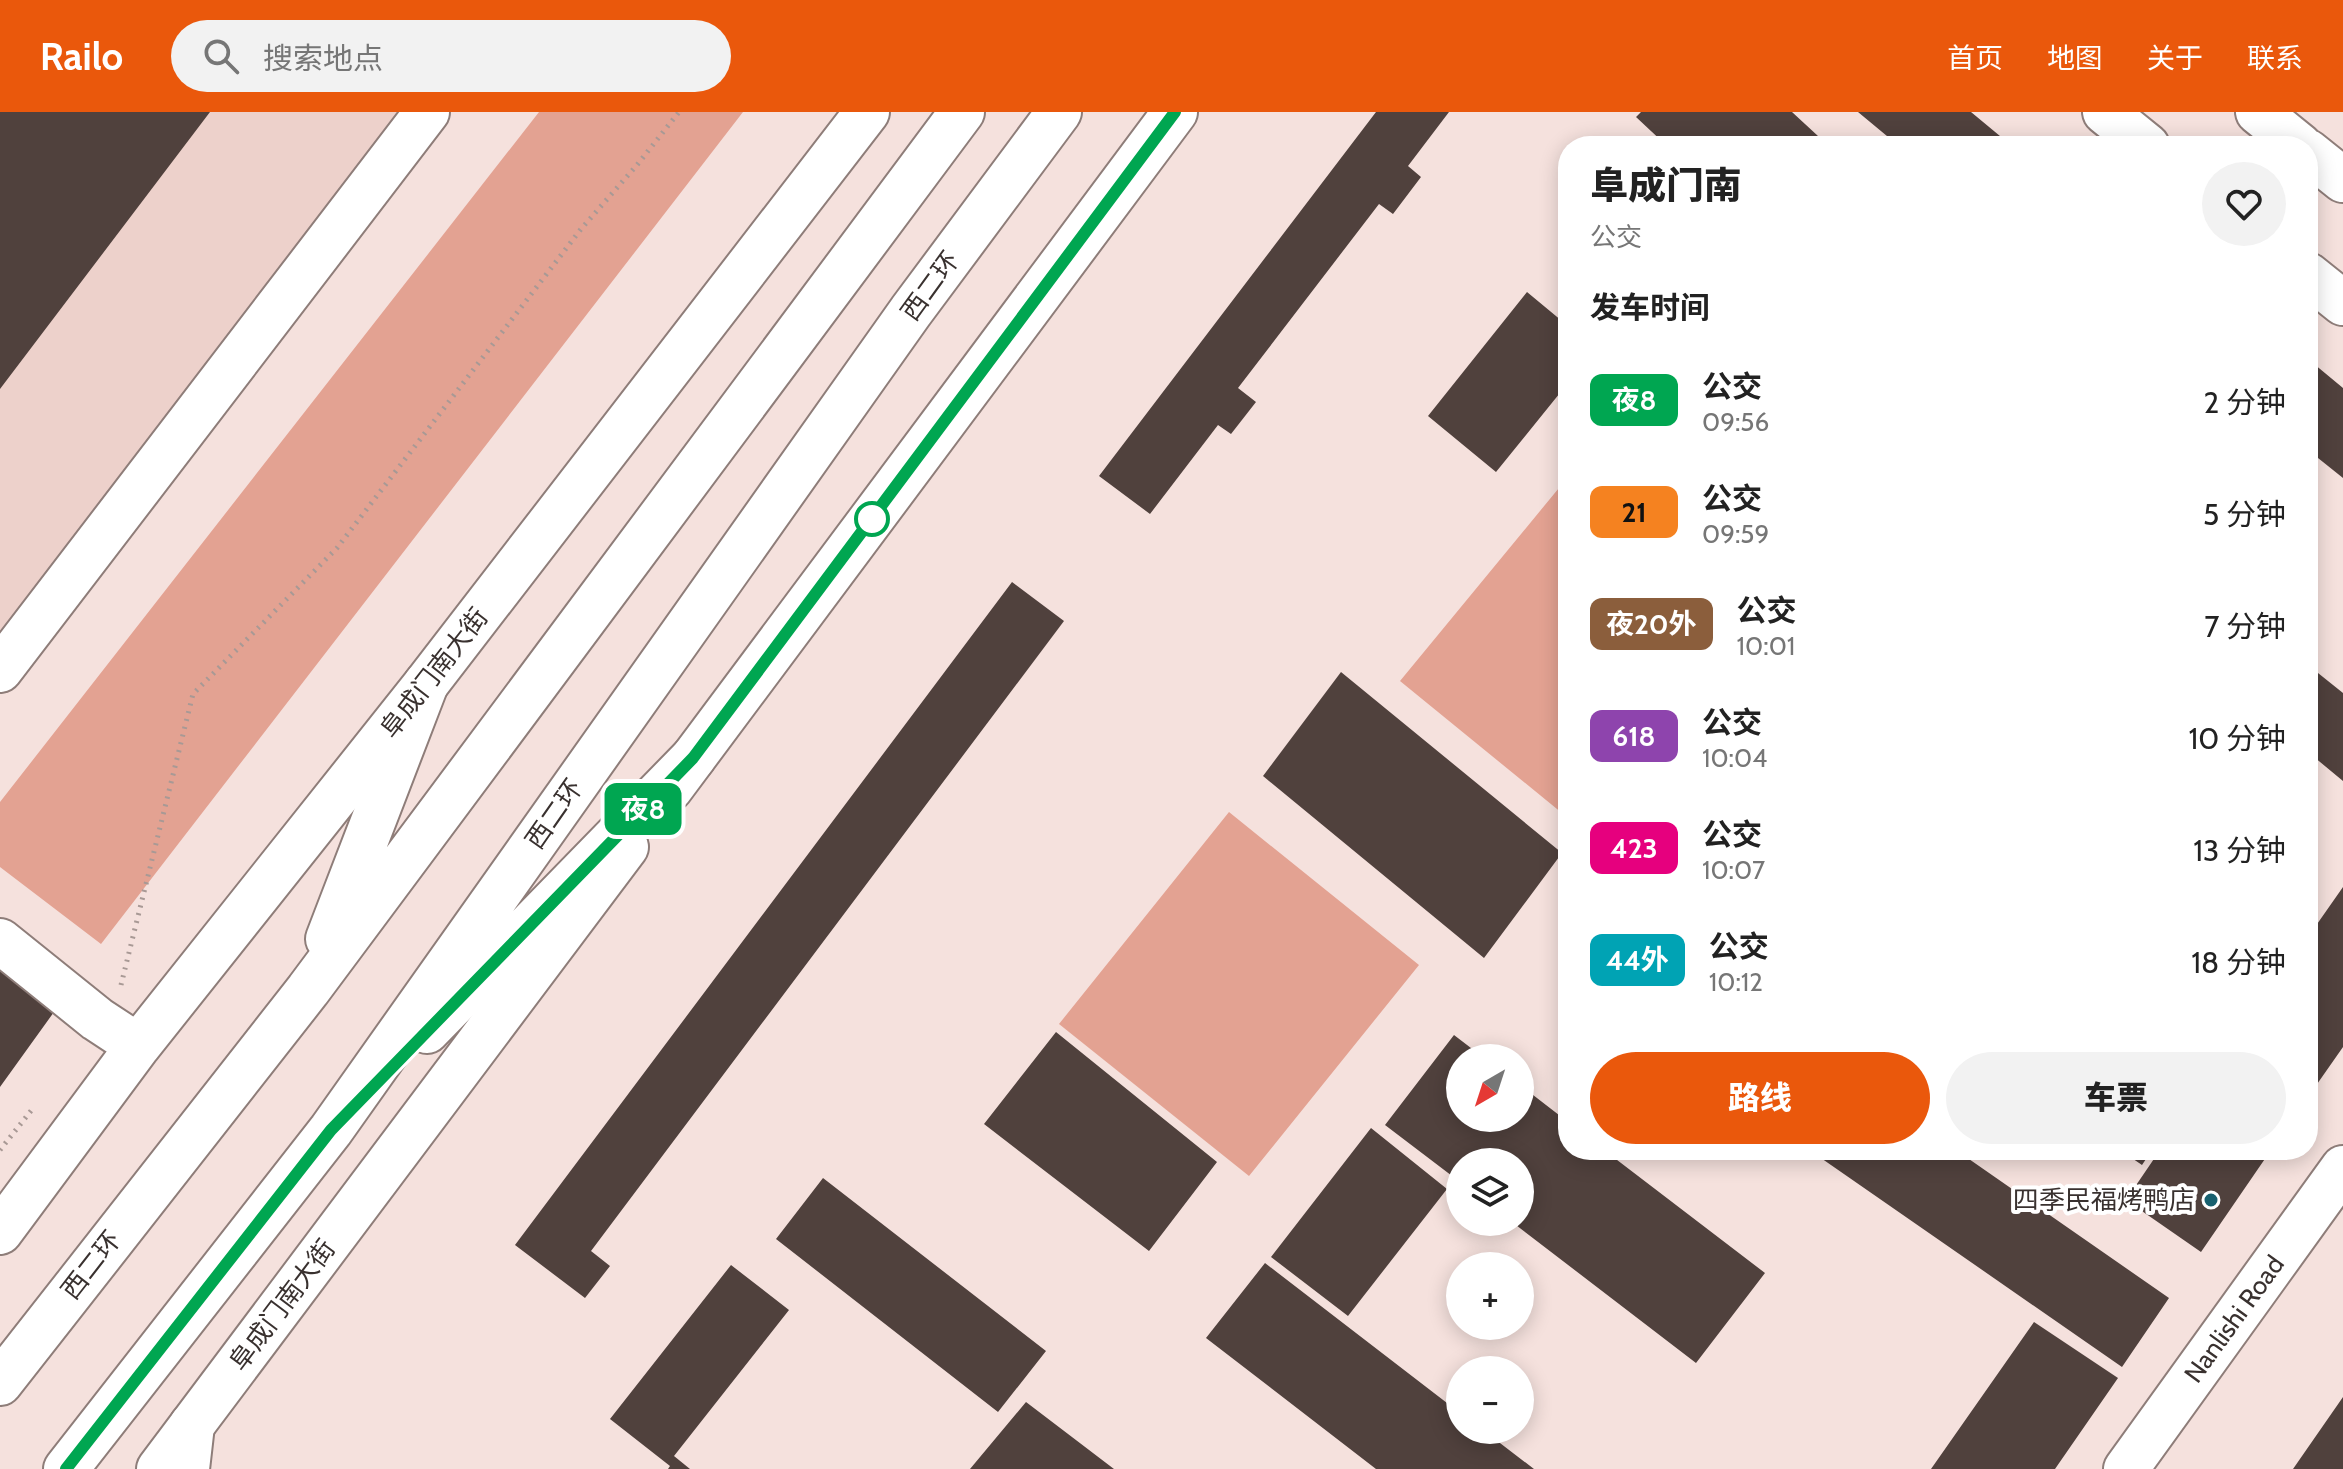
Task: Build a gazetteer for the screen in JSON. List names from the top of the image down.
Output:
{
  "streets": {
    "main road": ["西二环", "阜成门南大街", "Nanlishi Road"]
  },
  "places": ["四季民福烤鸭店"],
  "lines": ["bus line 夜8"],
  "north": "bottom left",
  "page": {
    "header": "Railo",
    "search": "搜索地点",
    "nav": [
      "首页",
      "地图",
      "关于",
      "联系"
    ],
    "on_map": "夜8",
    "heading": [
      ["阜成门南", "公交"],
      "发车时间"
    ],
    "list": [
      {
        "mark": "夜8",
        "name": "公交",
        "note": "09:56",
        "value": "2 分钟"
      },
      {
        "mark": "21",
        "name": "公交",
        "note": "09:59",
        "value": "5 分钟"
      },
      {
        "mark": "夜20外",
        "name": "公交",
        "note": "10:01",
        "value": "7 分钟"
      },
      {
        "mark": "618",
        "name": "公交",
        "note": "10:04",
        "value": "10 分钟"
      },
      {
        "mark": "423",
        "name": "公交",
        "note": "10:07",
        "value": "13 分钟"
      },
      {
        "mark": "44外",
        "name": "公交",
        "note": "10:12",
        "value": "18 分钟"
      }
    ],
    "buttons": ["路线", "车票"],
    "map_buttons": ["+", "−"]
  }
}
